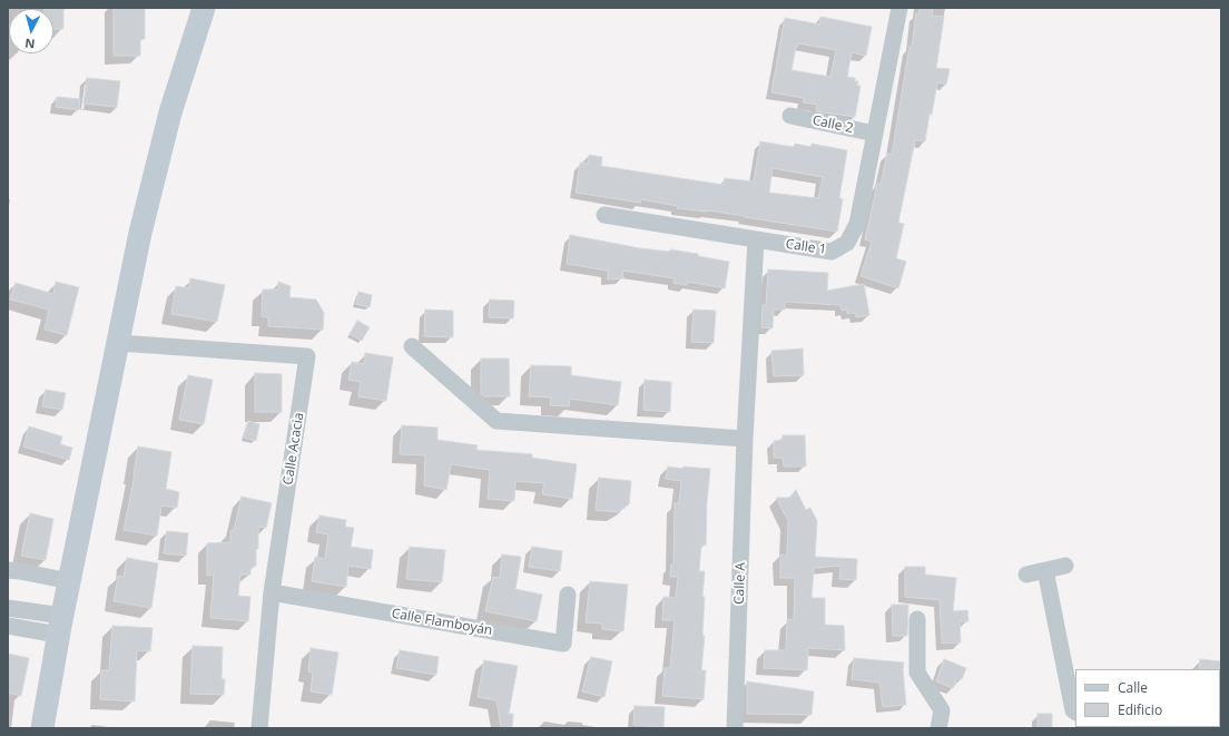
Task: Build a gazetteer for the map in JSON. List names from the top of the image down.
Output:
{
  "streets": {
    "street": [
      "Calle 2",
      "Calle 1",
      "Calle Acacia",
      "Calle A",
      "Calle Flamboyán"
    ]
  },
  "crossings": [
    ["Calle 2", "Calle 1"],
    ["Calle 1", "Calle A"],
    ["Calle Acacia", "Calle Flamboyán"]
  ],
  "legend": ["Calle", "Edificio"],
  "north": "bottom"
}
